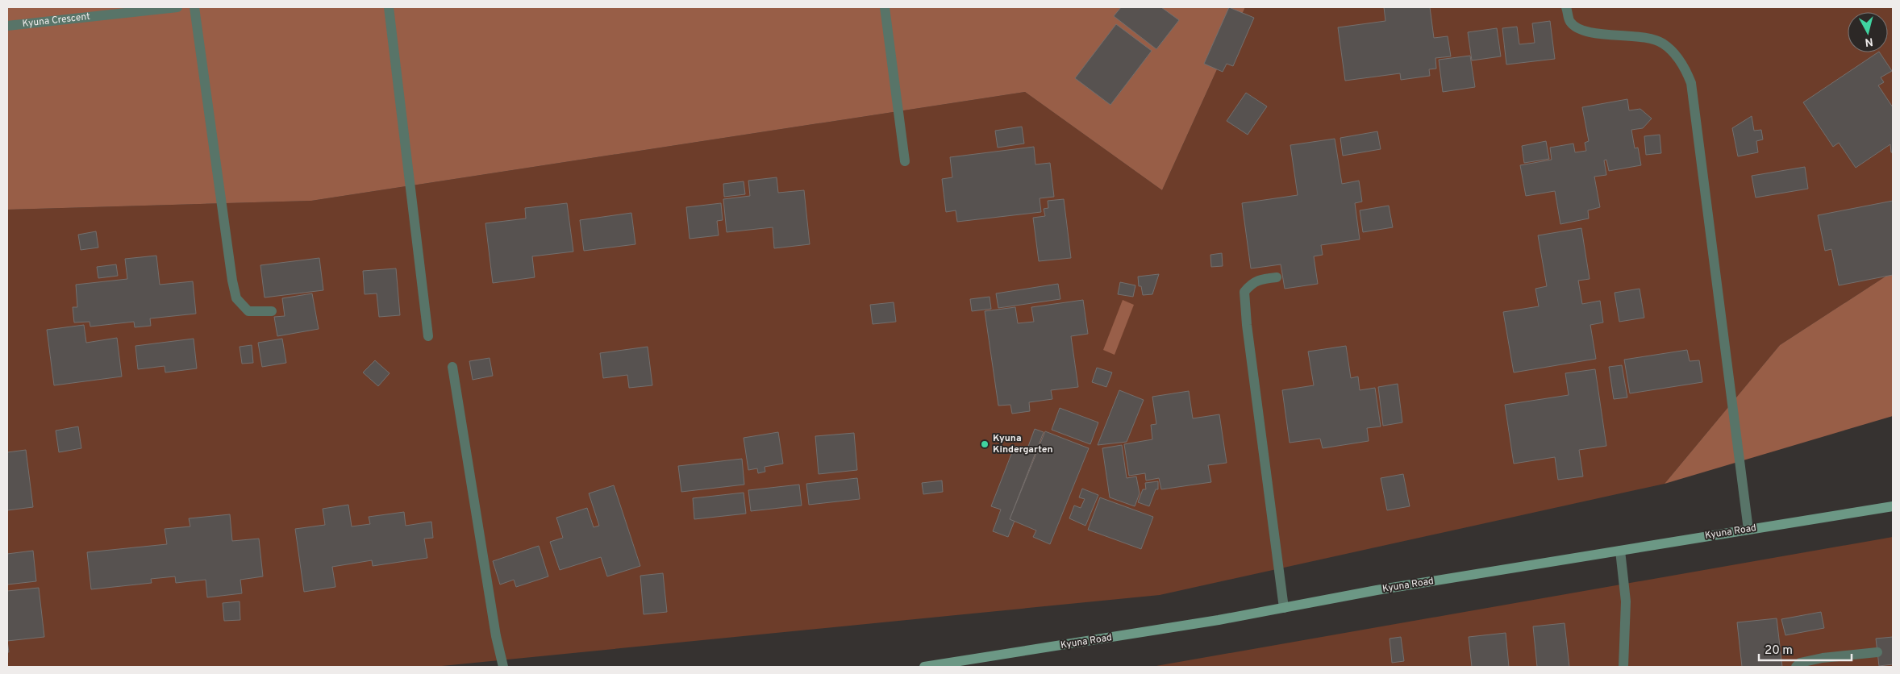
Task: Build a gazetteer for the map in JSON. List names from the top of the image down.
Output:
{
  "streets": {
    "main road": ["Kyuna Road"],
    "street": ["Kyuna Crescent"]
  },
  "places": ["Kyuna Kindergarten"],
  "scale_bar": "20 m",
  "north": "bottom"
}
